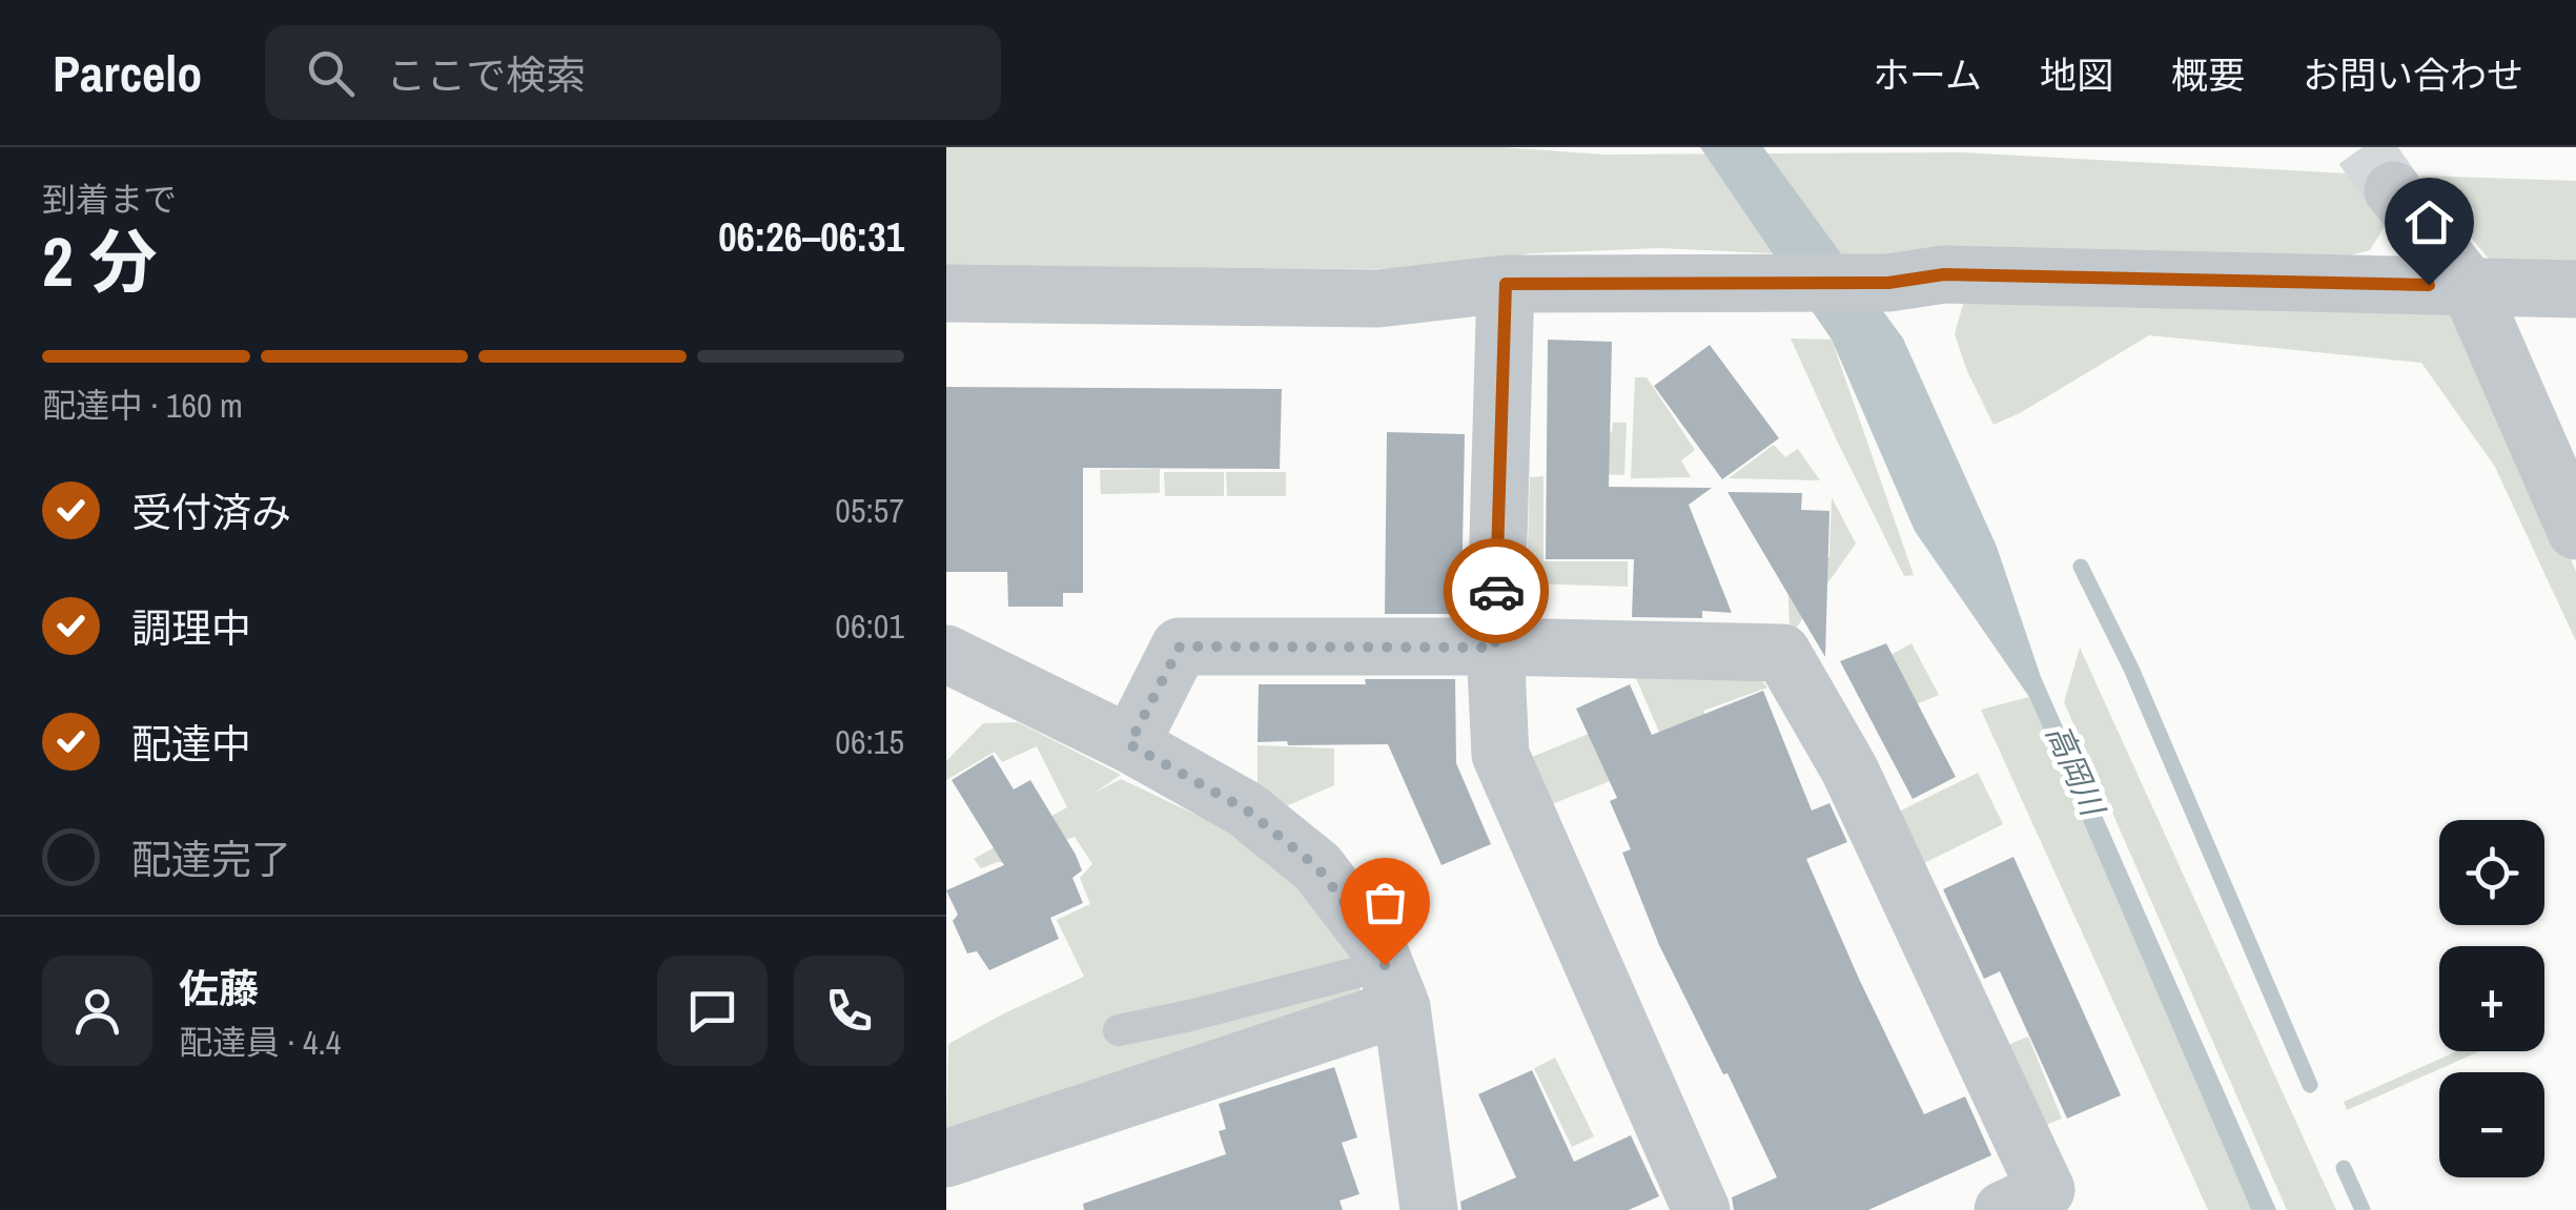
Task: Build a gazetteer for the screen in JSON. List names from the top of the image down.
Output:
{
  "water": ["高岡川"],
  "page": {
    "header": "Parcelo",
    "search": "ここで検索",
    "nav": [
      "ホーム",
      "地図",
      "概要",
      "お問い合わせ"
    ],
    "heading": ["2 分", "到着まで", "06:26–06:31"],
    "panel": ["佐藤", "配達員 · 4.4"],
    "bar": "配達中 · 160 m",
    "list": [
      ["受付済み", "05:57"],
      ["調理中", "06:01"],
      ["配達中", "06:15"],
      "配達完了"
    ],
    "map_buttons": ["+", "−"]
  }
}
